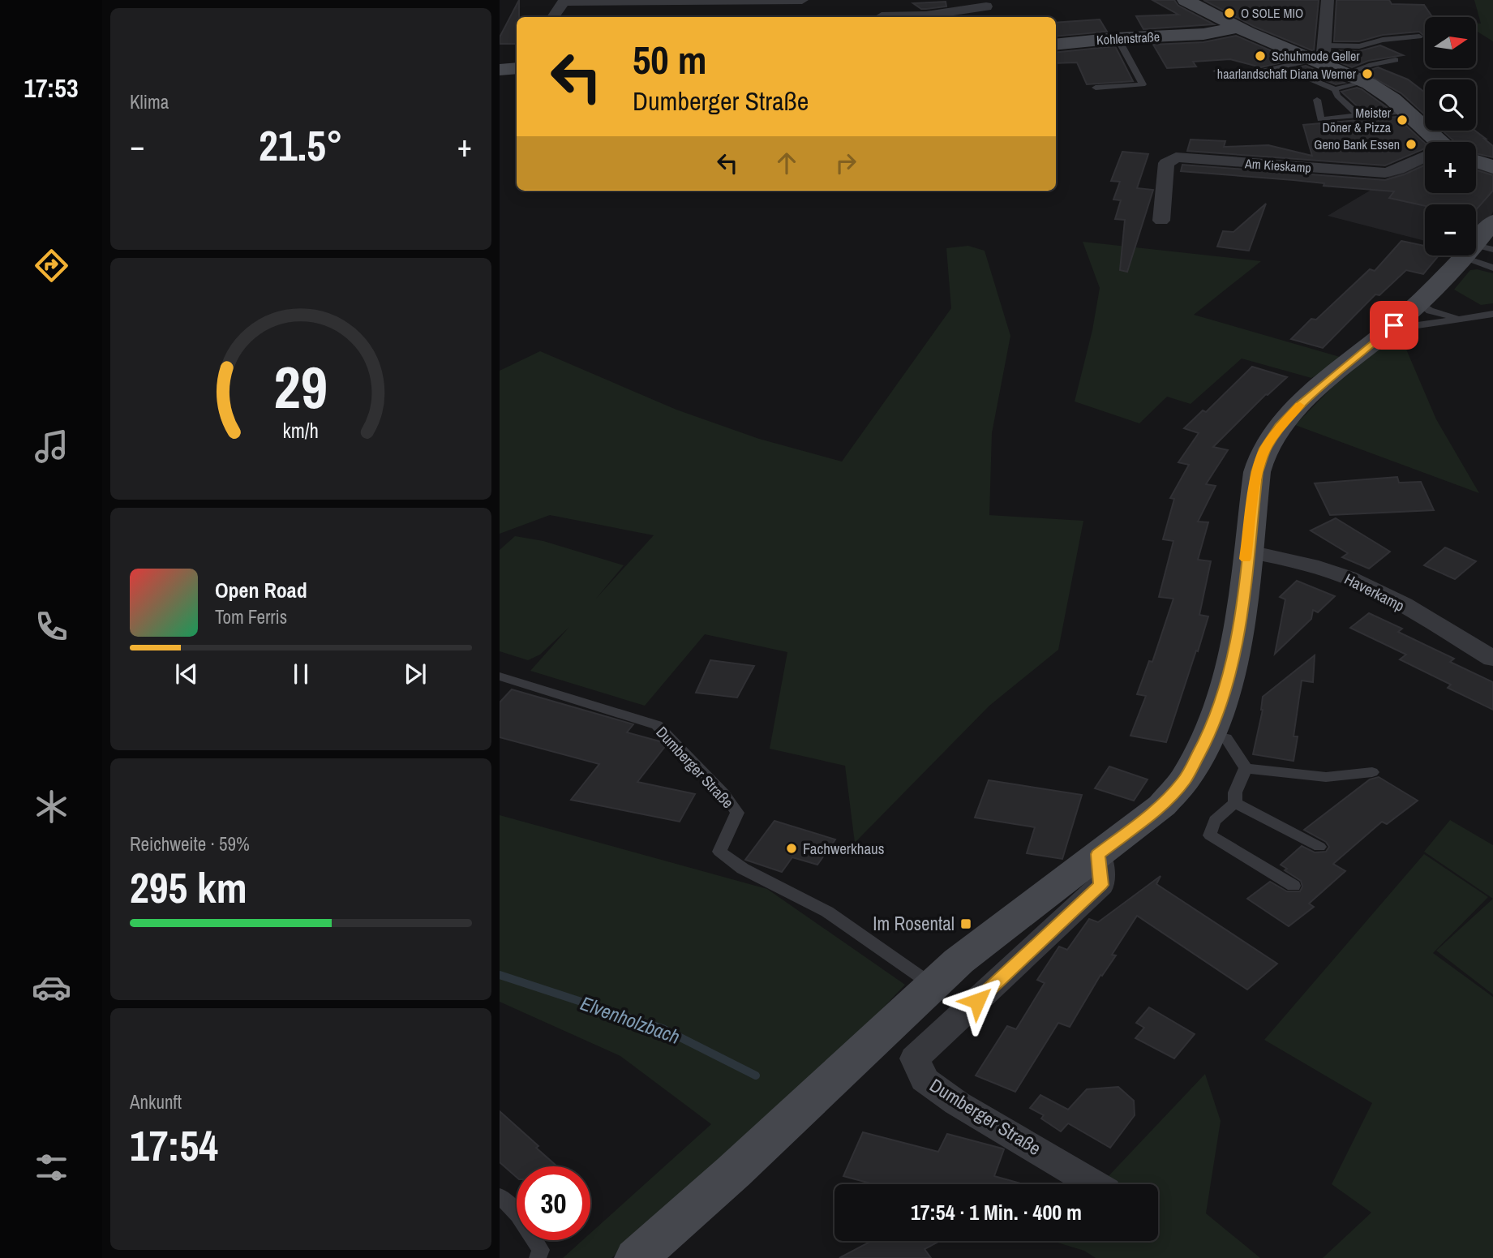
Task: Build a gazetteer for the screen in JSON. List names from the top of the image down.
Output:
{
  "streets": {
    "main road": ["Kohlenstraße"],
    "street": ["Am Kieskamp", "Haverkamp", "Dumberger Straße"]
  },
  "water": ["Elvenholzbach"],
  "places": {
    "other": [
      "O SOLE MIO",
      "Schuhmode Geller",
      "haarlandschaft Diana Werner",
      "Meister Döner & Pizza",
      "Geno Bank Essen",
      "Fachwerkhaus"
    ],
    "transit": ["Im Rosental"]
  },
  "north": "right",
  "page": {
    "tabs": "17:53",
    "tile": [
      "Klima",
      ["Reichweite · 59%", "295 km"],
      ["Ankunft", "17:54"]
    ],
    "map_buttons": ["+", "−"],
    "turn": ["50 m", "Dumberger Straße"],
    "heat": ["−", "21.5°", "+"],
    "song": ["Open Road", "Tom Ferris"],
    "limit": "30",
    "trip": "17:54 · 1 Min. · 400 m",
    "gauge": ["29", "km/h"]
  }
}
